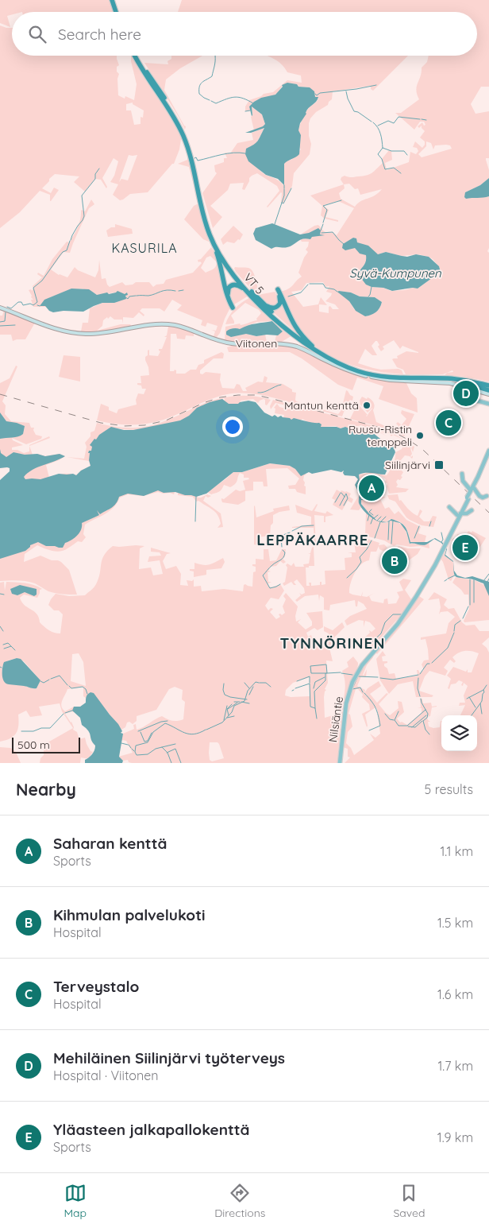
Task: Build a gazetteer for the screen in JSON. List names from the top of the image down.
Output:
{
  "streets": {
    "highway": ["VT 5"],
    "main road": ["Viitonen", "Nilsiäntie"]
  },
  "districts": ["KASURILA", "LEPPÄKAARRE", "TYNNÖRINEN"],
  "water": ["Syvä-Kumpunen"],
  "places": {
    "other": ["Mantun kenttä", "Ruusu-Ristin temppeli"],
    "transit": ["Siilinjärvi"]
  },
  "scale_bar": "500 m",
  "page": {
    "search": "Search here",
    "pins": [
      "D",
      "C",
      "A",
      "E",
      "B"
    ],
    "scale": "500 m",
    "heading": ["Nearby", "5 results"],
    "list": [
      {
        "mark": "A",
        "name": "Saharan kenttä",
        "note": "Sports",
        "value": "1.1 km"
      },
      {
        "mark": "B",
        "name": "Kihmulan palvelukoti",
        "note": "Hospital",
        "value": "1.5 km"
      },
      {
        "mark": "C",
        "name": "Terveystalo",
        "note": "Hospital",
        "value": "1.6 km"
      },
      {
        "mark": "D",
        "name": "Mehiläinen Siilinjärvi työterveys",
        "note": "Hospital · Viitonen",
        "value": "1.7 km"
      },
      {
        "mark": "E",
        "name": "Yläasteen jalkapallokenttä",
        "note": "Sports",
        "value": "1.9 km"
      }
    ],
    "nav": ["Map", "Directions", "Saved"]
  }
}
